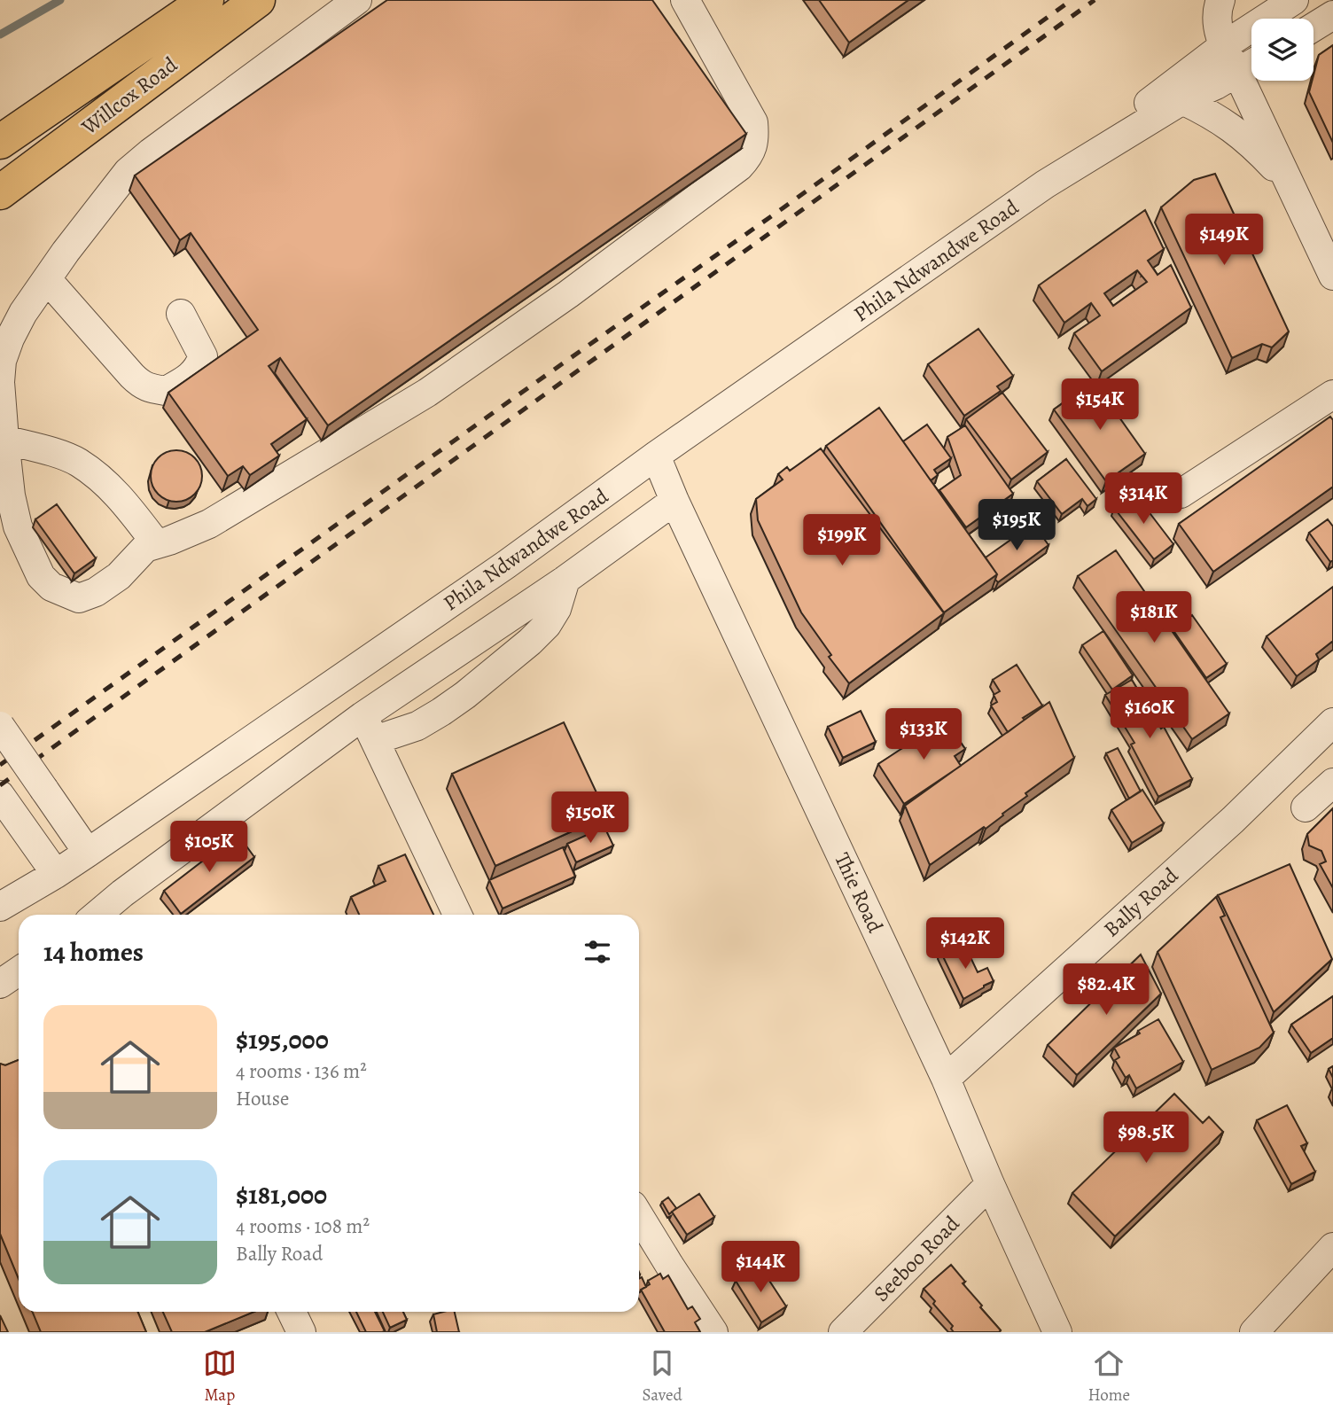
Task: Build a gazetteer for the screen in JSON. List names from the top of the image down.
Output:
{
  "streets": {
    "main road": ["Willcox Road"],
    "street": [
      "Phila Ndwandwe Road",
      "Thie Road",
      "Bally Road",
      "Seeboo Road"
    ]
  },
  "crossings": [
    ["Phila Ndwandwe Road", "Thie Road"],
    ["Thie Road", "Bally Road"],
    ["Thie Road", "Seeboo Road"]
  ],
  "page": {
    "price": [
      "$149K",
      "$154K",
      "$314K",
      "$195K",
      "$199K",
      "$181K",
      "$160K",
      "$133K",
      "$150K",
      "$105K",
      "$142K",
      "$82.4K",
      "$98.5K",
      "$144K"
    ],
    "heading": "14 homes",
    "list": [
      {
        "name": "$195,000",
        "note": "4 rooms · 136 m² · House"
      },
      {
        "name": "$181,000",
        "note": "4 rooms · 108 m² · Bally Road"
      }
    ],
    "tabs": ["Map", "Saved", "Home"]
  }
}
